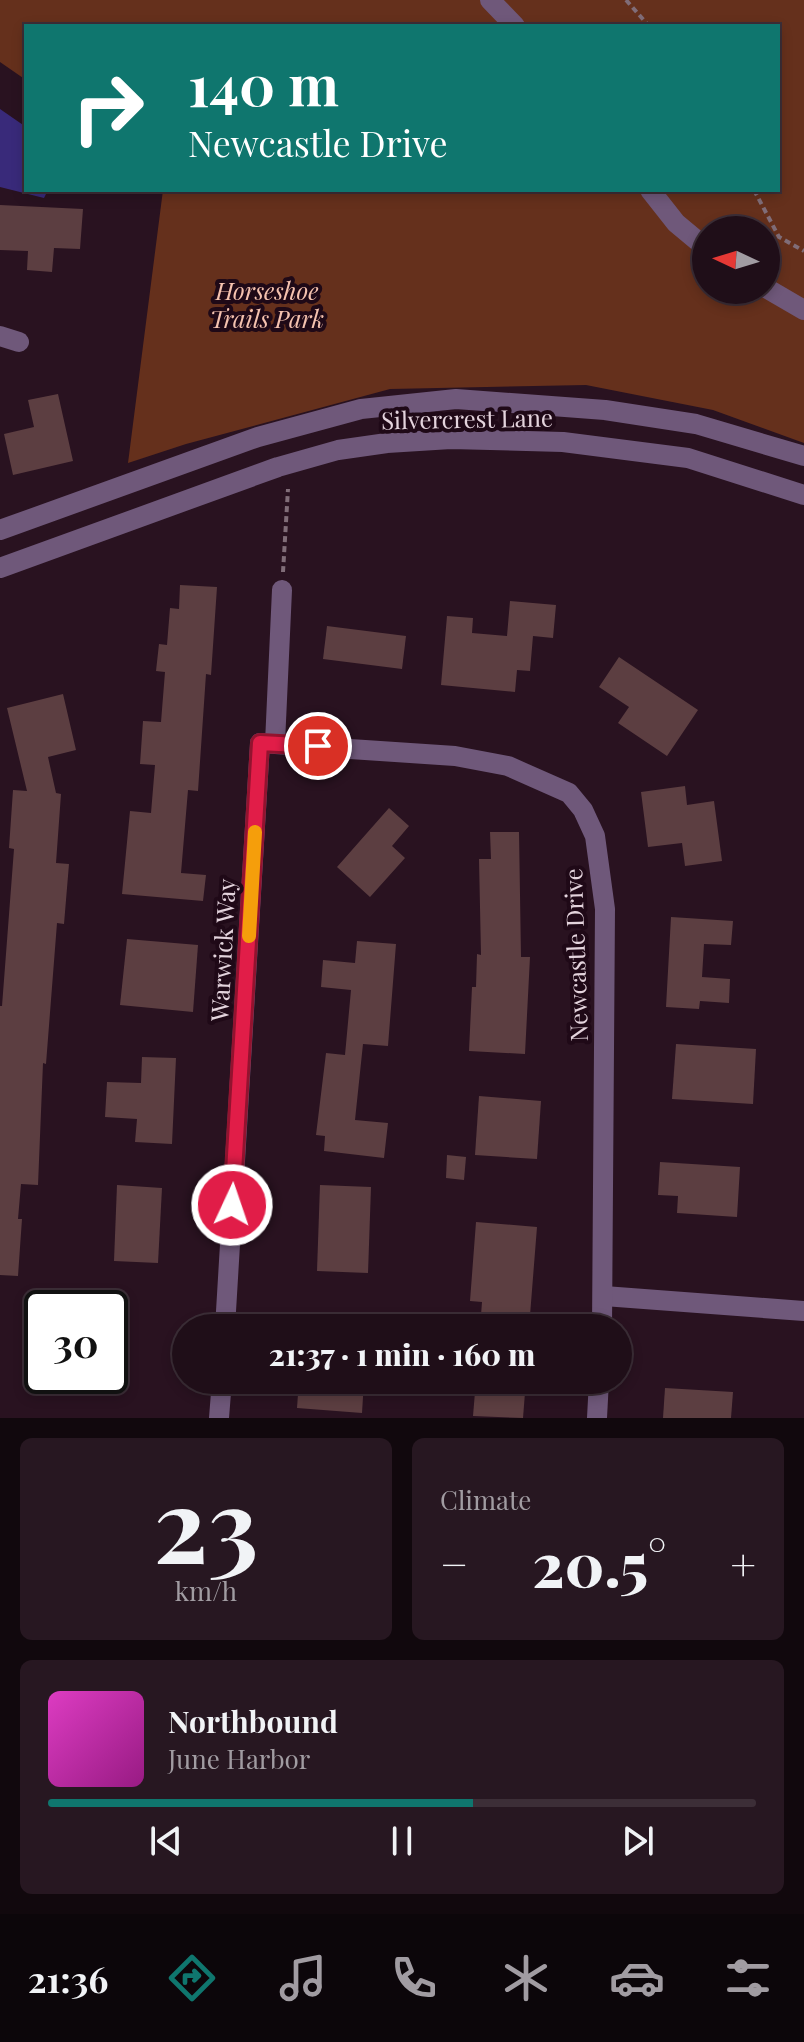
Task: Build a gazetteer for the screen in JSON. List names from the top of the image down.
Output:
{
  "streets": {
    "street": ["Silvercrest Lane", "Warwick Way", "Newcastle Drive"]
  },
  "crossings": [
    ["Warwick Way", "Newcastle Drive"]
  ],
  "parks": ["Horseshoe Trails Park"],
  "north": "left",
  "page": {
    "turn": ["140 m", "Newcastle Drive"],
    "limit": "30",
    "trip": "21:37 · 1 min · 160 m",
    "tile": [
      ["23", "km/h"],
      "Climate"
    ],
    "heat": ["−", "20.5°", "+"],
    "song": ["Northbound", "June Harbor"],
    "tabs": "21:36"
  }
}
